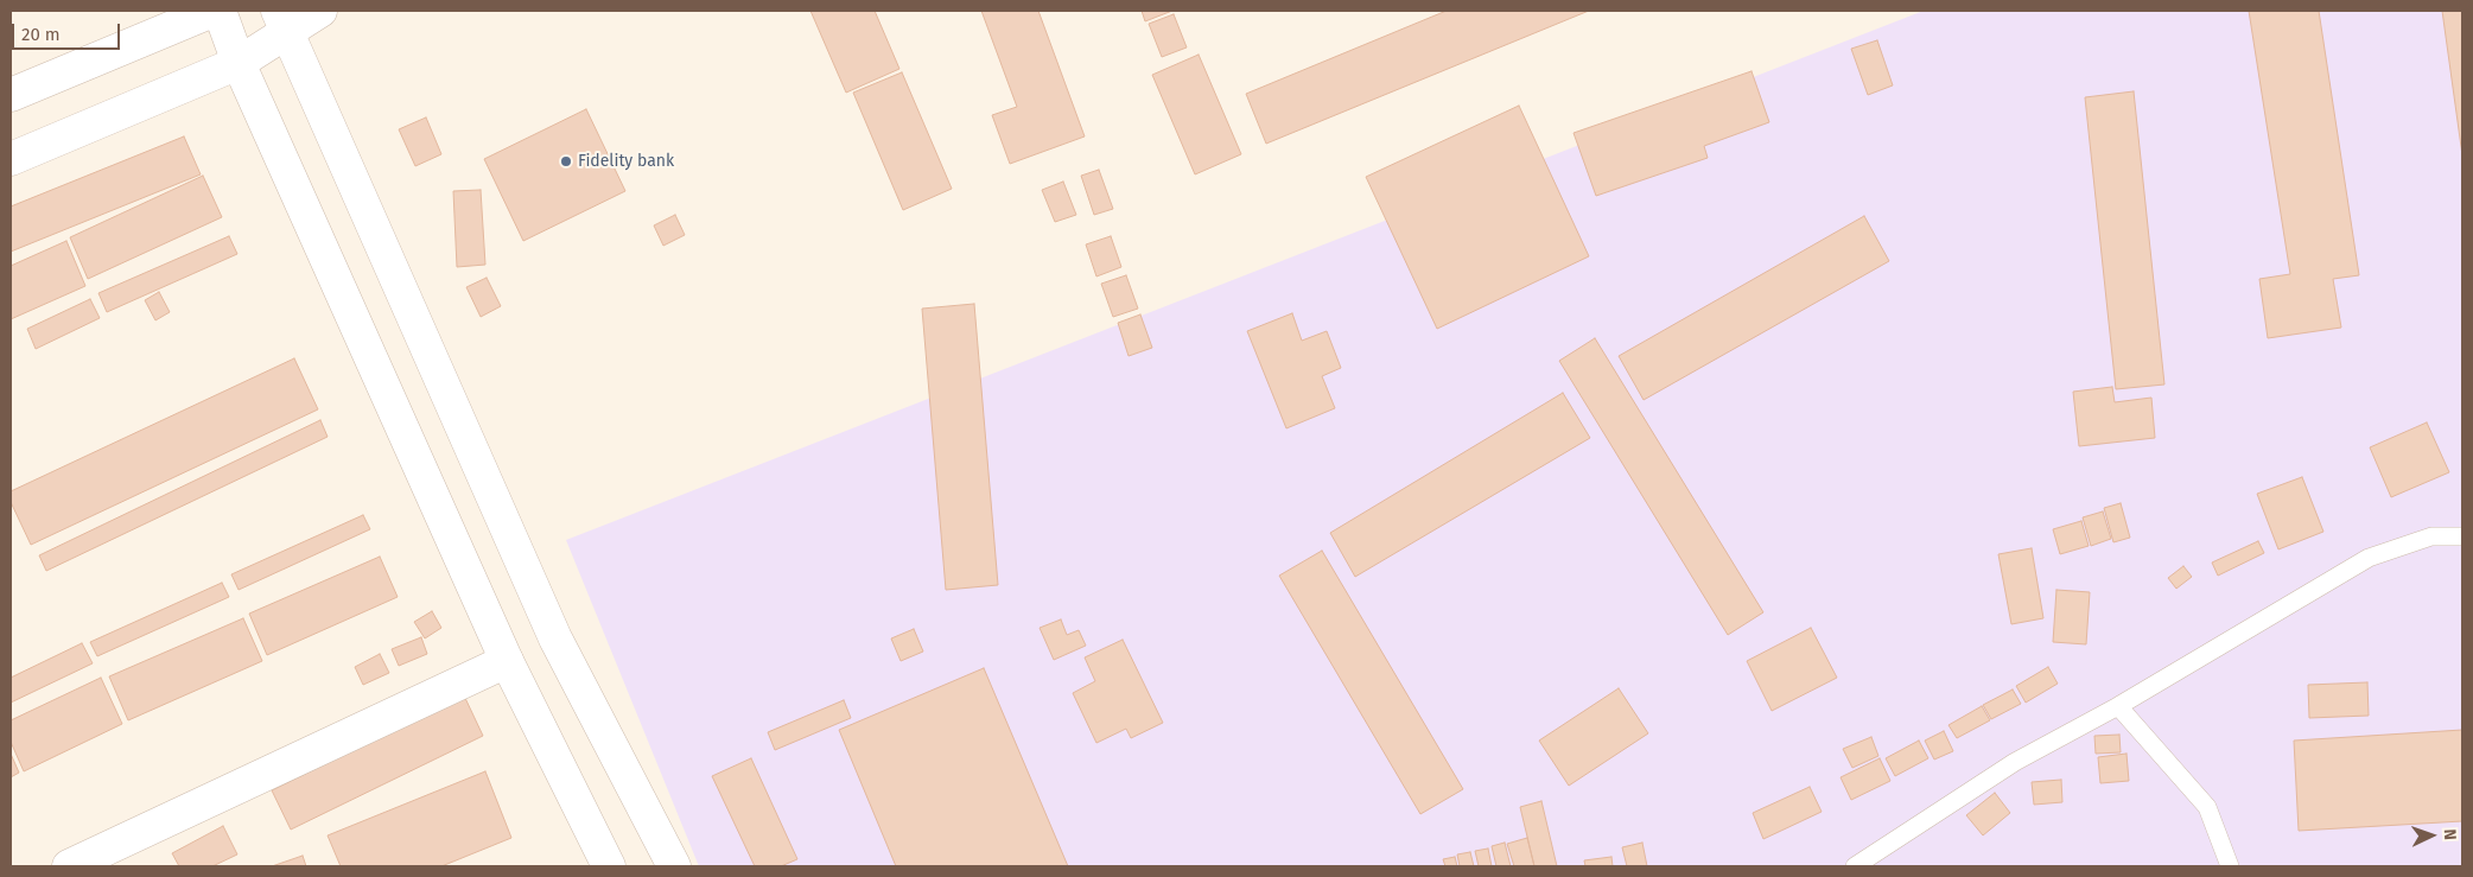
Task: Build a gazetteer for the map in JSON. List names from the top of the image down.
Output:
{
  "places": ["Fidelity bank"],
  "scale_bar": "20 m",
  "north": "right"
}
